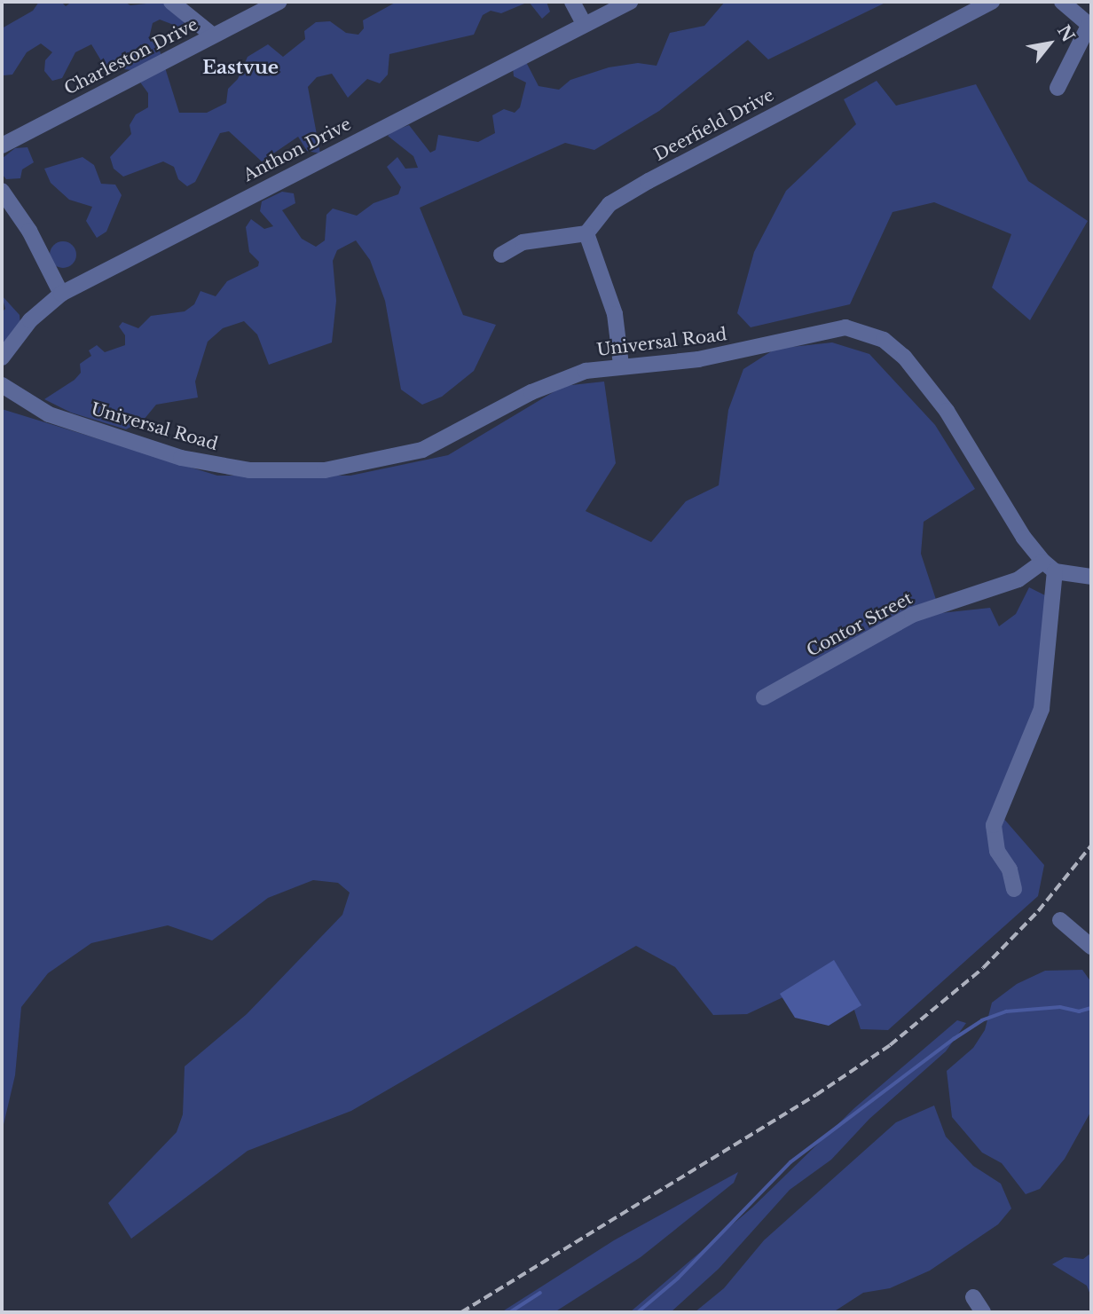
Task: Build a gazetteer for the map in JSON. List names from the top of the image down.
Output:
{
  "streets": {
    "street": [
      "Charleston Drive",
      "Deerfield Drive",
      "Anthon Drive",
      "Universal Road",
      "Contor Street"
    ]
  },
  "crossings": [
    ["Universal Road", "Contor Street"]
  ],
  "districts": ["Eastvue"],
  "north": "top right"
}
